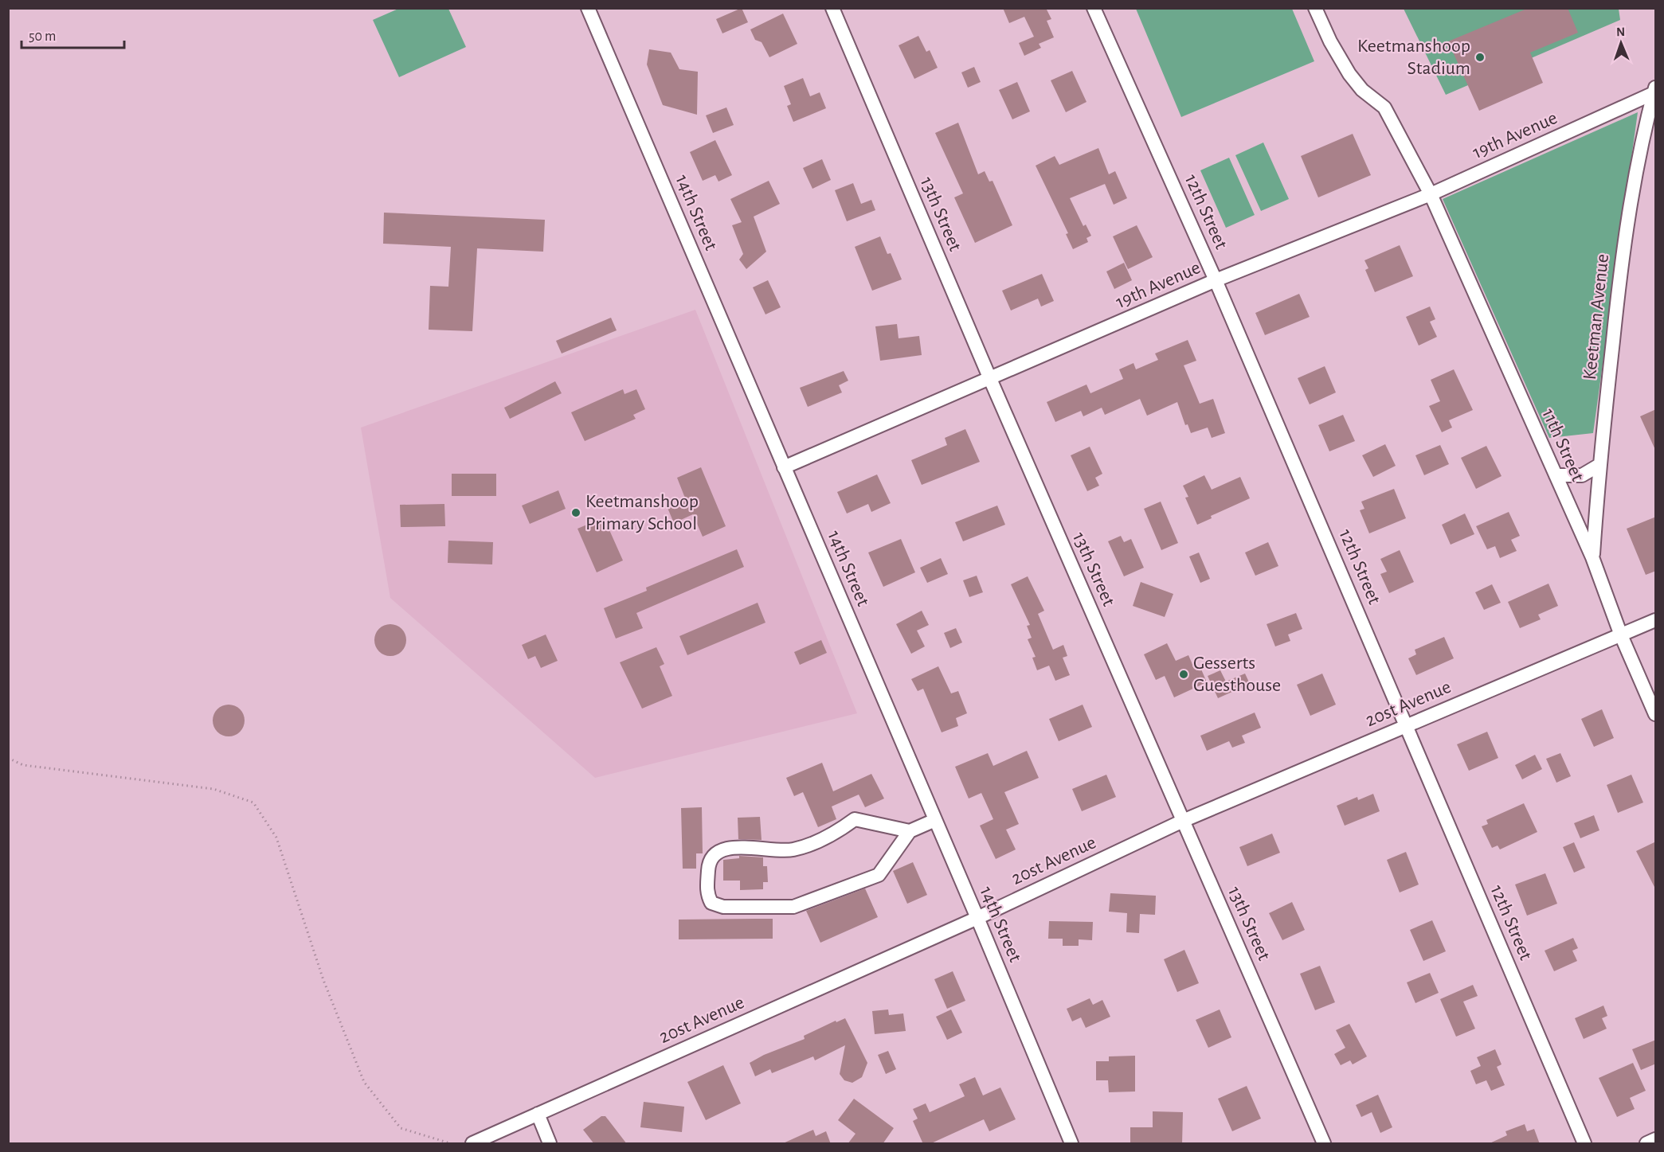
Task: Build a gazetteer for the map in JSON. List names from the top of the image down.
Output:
{
  "streets": {
    "street": [
      "19th Avenue",
      "12th Street",
      "14th Street",
      "13th Street",
      "Keetman Avenue",
      "11th Street",
      "20st Avenue"
    ]
  },
  "crossings": [
    ["19th Avenue", "12th Street"],
    ["19th Avenue", "14th Street"],
    ["19th Avenue", "13th Street"],
    ["19th Avenue", "Keetman Avenue"],
    ["19th Avenue", "11th Street"],
    ["12th Street", "20st Avenue"],
    ["14th Street", "20st Avenue"],
    ["13th Street", "20st Avenue"],
    ["Keetman Avenue", "11th Street"],
    ["11th Street", "20st Avenue"]
  ],
  "places": ["Keetmanshoop Stadium", "Keetmanshoop Primary School", "Gesserts Guesthouse"],
  "scale_bar": "50 m",
  "north": "top"
}
